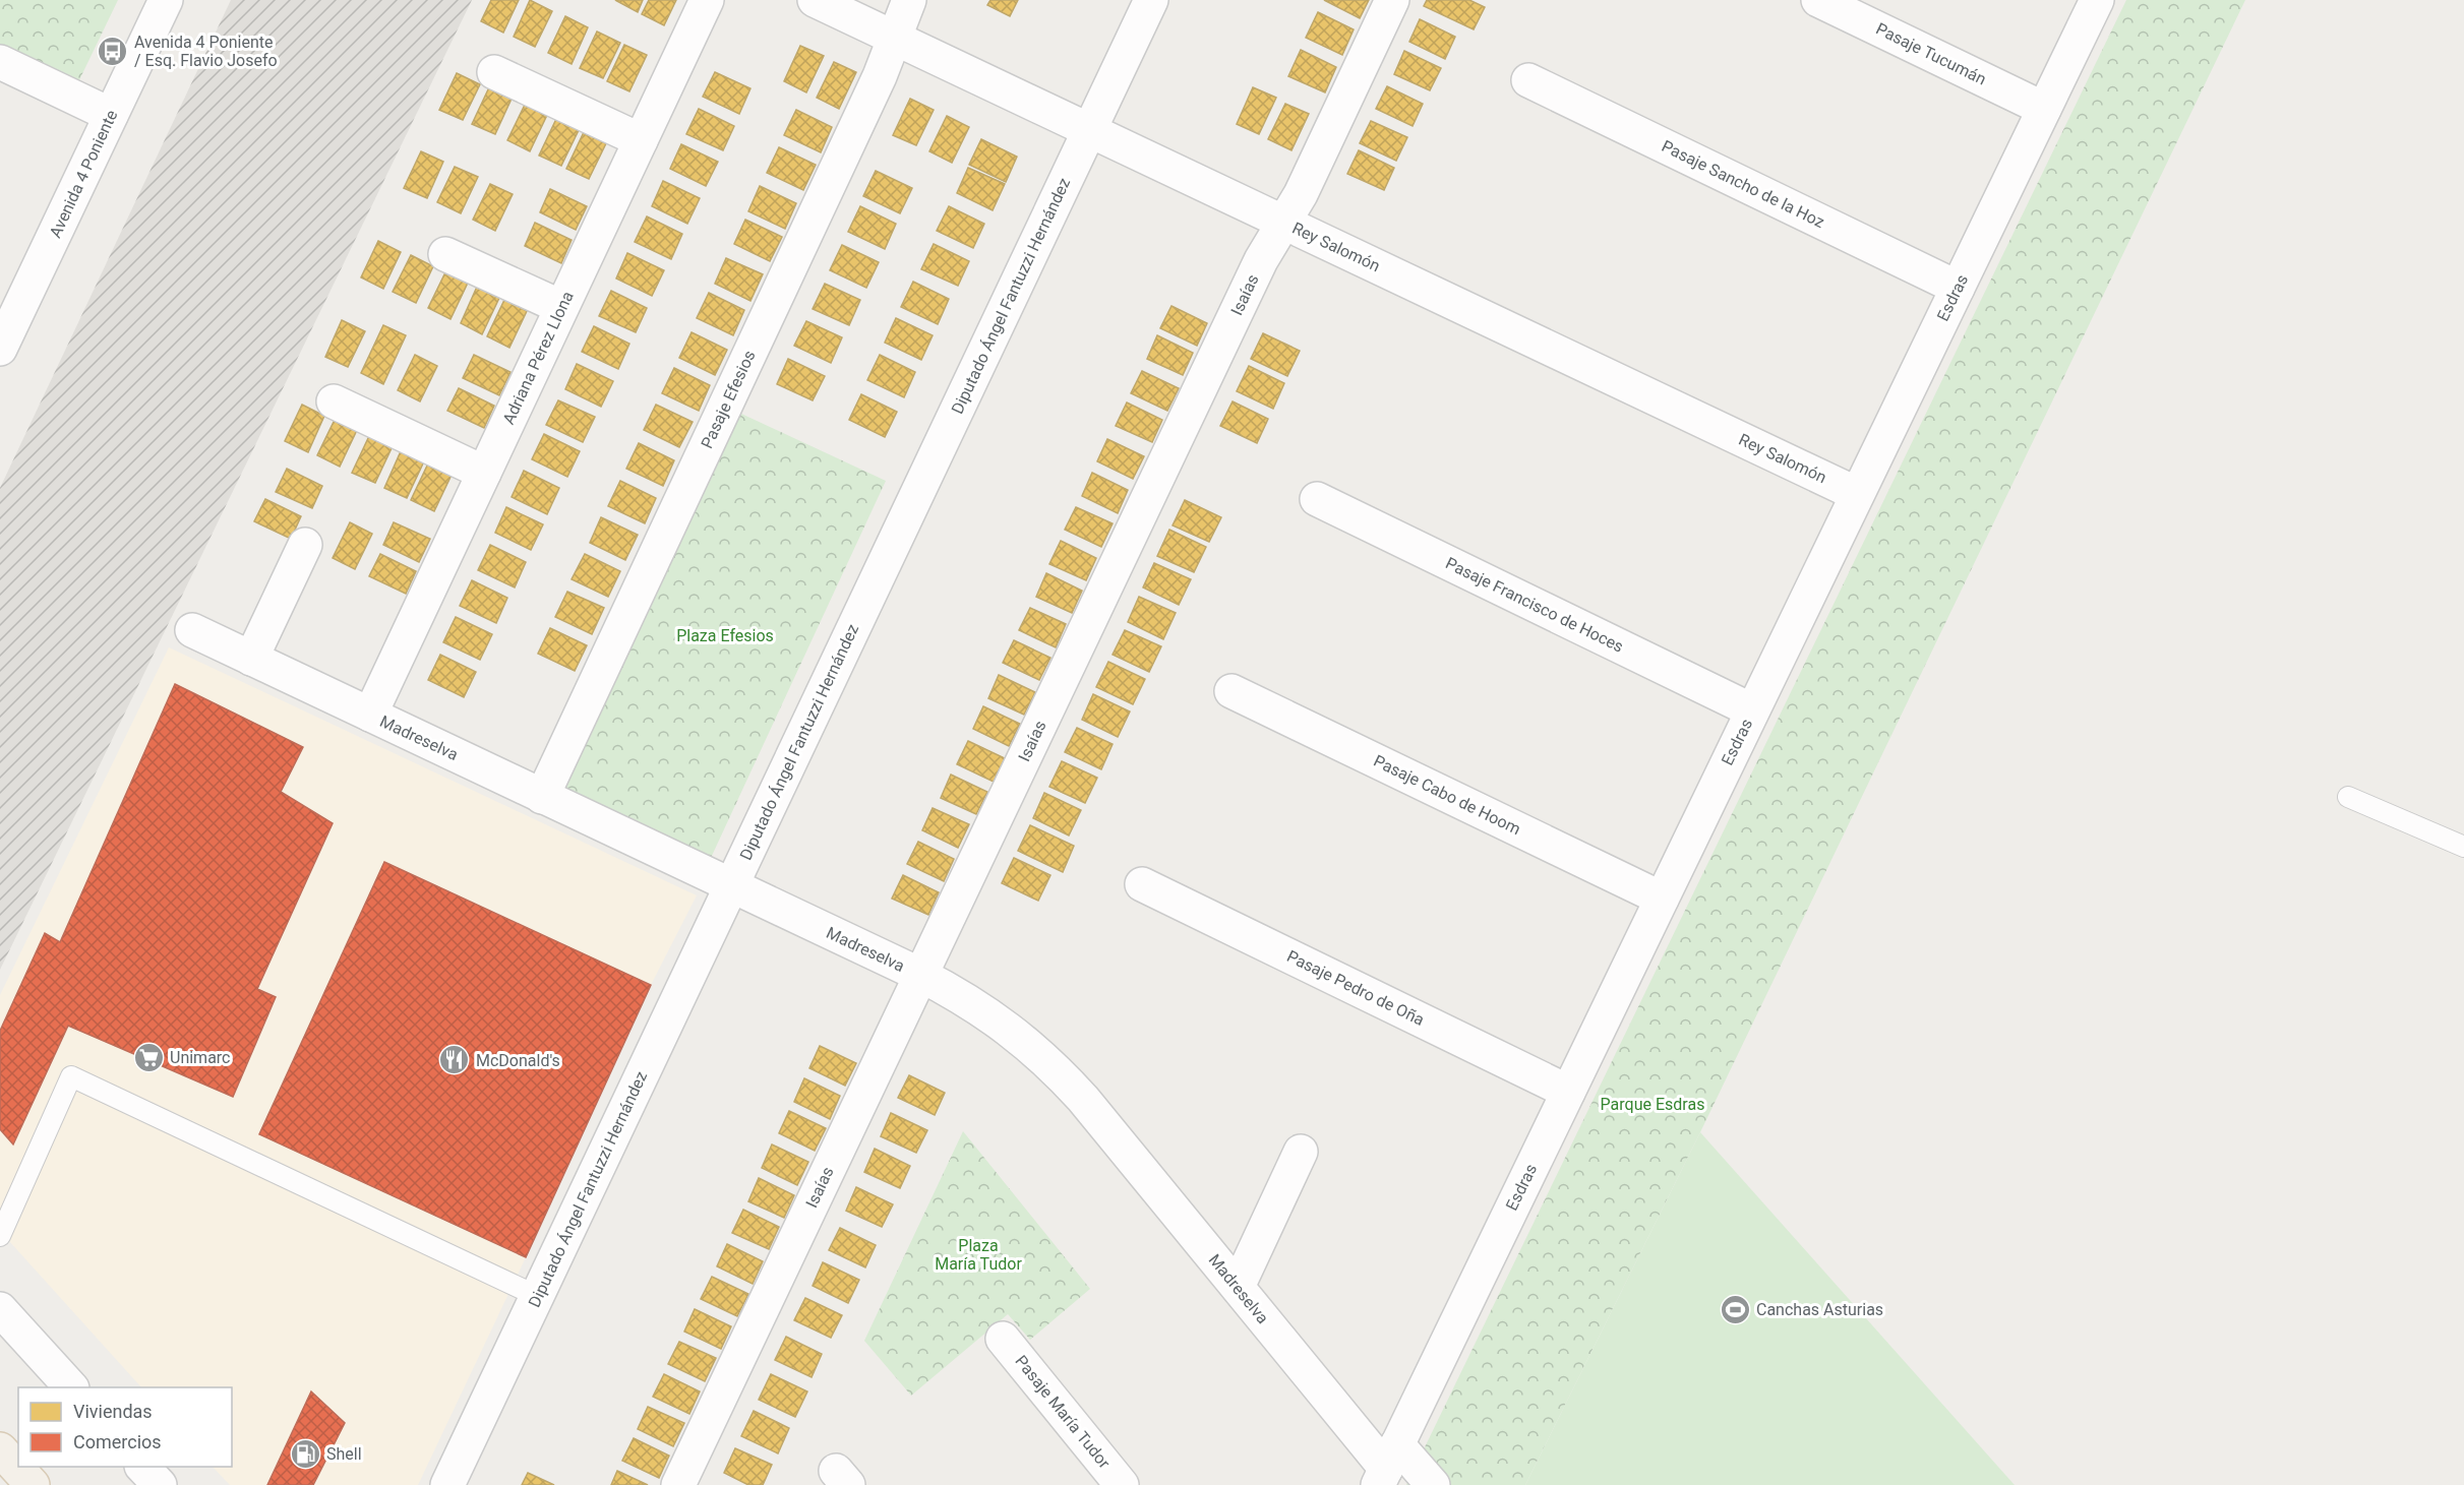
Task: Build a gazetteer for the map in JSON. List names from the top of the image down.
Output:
{
  "streets": {
    "street": [
      "Pasaje Tucumán",
      "Avenida 4 Poniente",
      "Pasaje Sancho de la Hoz",
      "Rey Salomón",
      "Isaías",
      "Diputado Ángel Fantuzzi Hernández",
      "Esdras",
      "Adriana Pérez Llona",
      "Pasaje Efesios",
      "Pasaje Francisco de Hoces",
      "Madreselva",
      "Pasaje Cabo de Hoom",
      "Pasaje Pedro de Oña",
      "Pasaje María Tudor"
    ]
  },
  "crossings": [
    ["Pasaje Tucumán", "Esdras"],
    ["Pasaje Sancho de la Hoz", "Esdras"],
    ["Rey Salomón", "Isaías"],
    ["Rey Salomón", "Diputado Ángel Fantuzzi Hernández"],
    ["Rey Salomón", "Esdras"],
    ["Rey Salomón", "Pasaje Efesios"],
    ["Isaías", "Madreselva"],
    ["Diputado Ángel Fantuzzi Hernández", "Madreselva"],
    ["Esdras", "Pasaje Francisco de Hoces"],
    ["Esdras", "Madreselva"],
    ["Esdras", "Pasaje Cabo de Hoom"],
    ["Esdras", "Pasaje Pedro de Oña"],
    ["Adriana Pérez Llona", "Madreselva"],
    ["Pasaje Efesios", "Madreselva"]
  ],
  "parks": ["Plaza Efesios", "Parque Esdras", "Plaza María Tudor"],
  "places": {
    "bus stop": ["Avenida 4 Poniente / Esq. Flavio Josefo"],
    "supermarket": ["Unimarc"],
    "restaurant": ["McDonald's"],
    "sports": ["Canchas Asturias"],
    "fuel station": ["Shell"]
  },
  "legend": ["Viviendas", "Comercios"]
}
